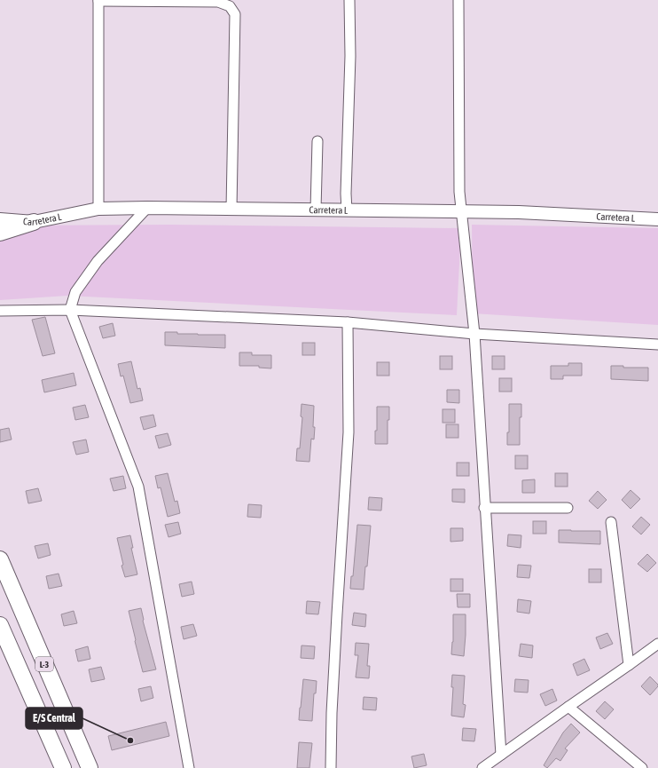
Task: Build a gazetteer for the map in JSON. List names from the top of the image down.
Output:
{
  "streets": {
    "main road": ["L-3"],
    "street": ["Carretera L"]
  },
  "places": ["E/S Central"]
}
